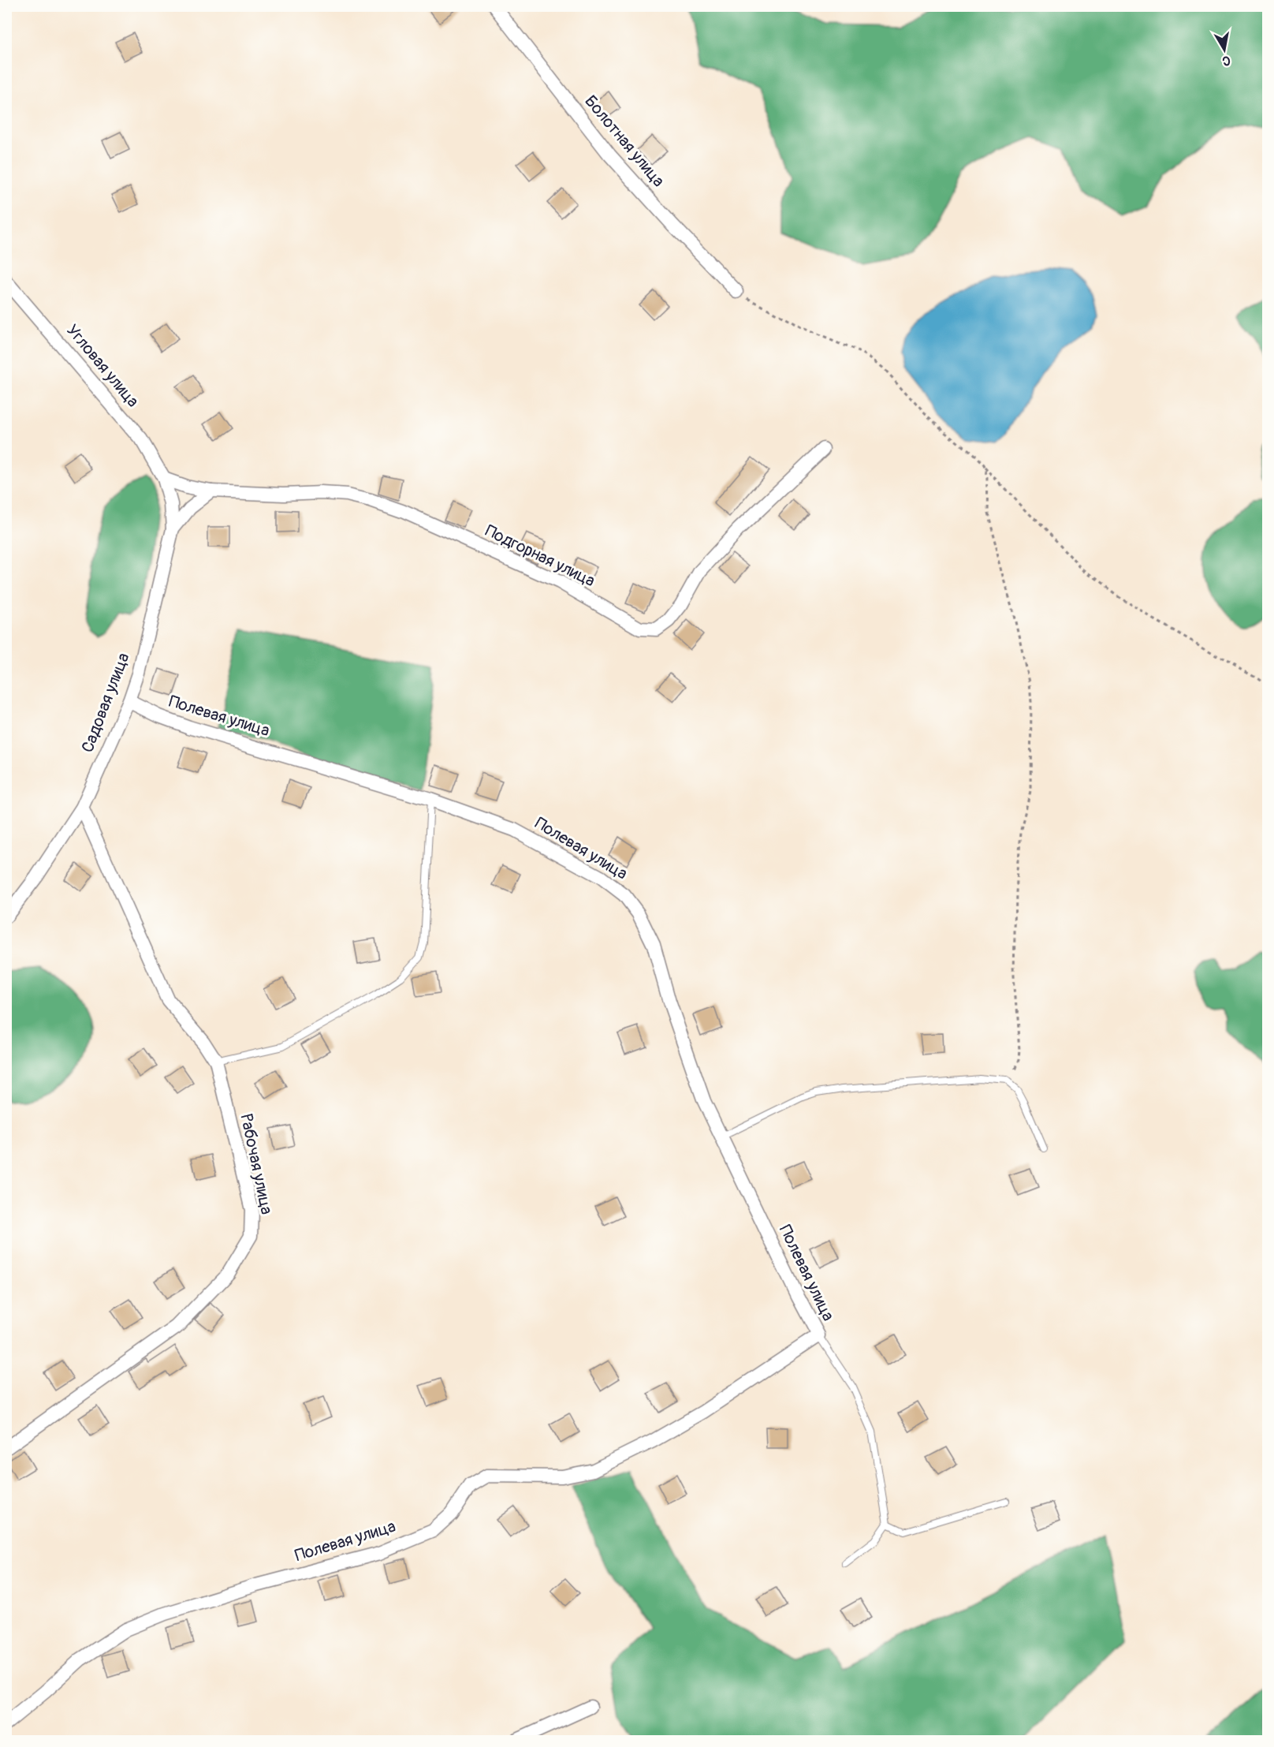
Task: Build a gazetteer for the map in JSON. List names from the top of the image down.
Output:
{
  "streets": {
    "street": [
      "Болотная улица",
      "Угловая улица",
      "Подгорная улица",
      "Садовая улица",
      "Полевая улица",
      "Рабочая улица"
    ]
  },
  "crossings": [
    ["Угловая улица", "Подгорная улица"],
    ["Угловая улица", "Садовая улица"],
    ["Подгорная улица", "Садовая улица"],
    ["Садовая улица", "Полевая улица"],
    ["Садовая улица", "Рабочая улица"]
  ],
  "north": "bottom"
}
